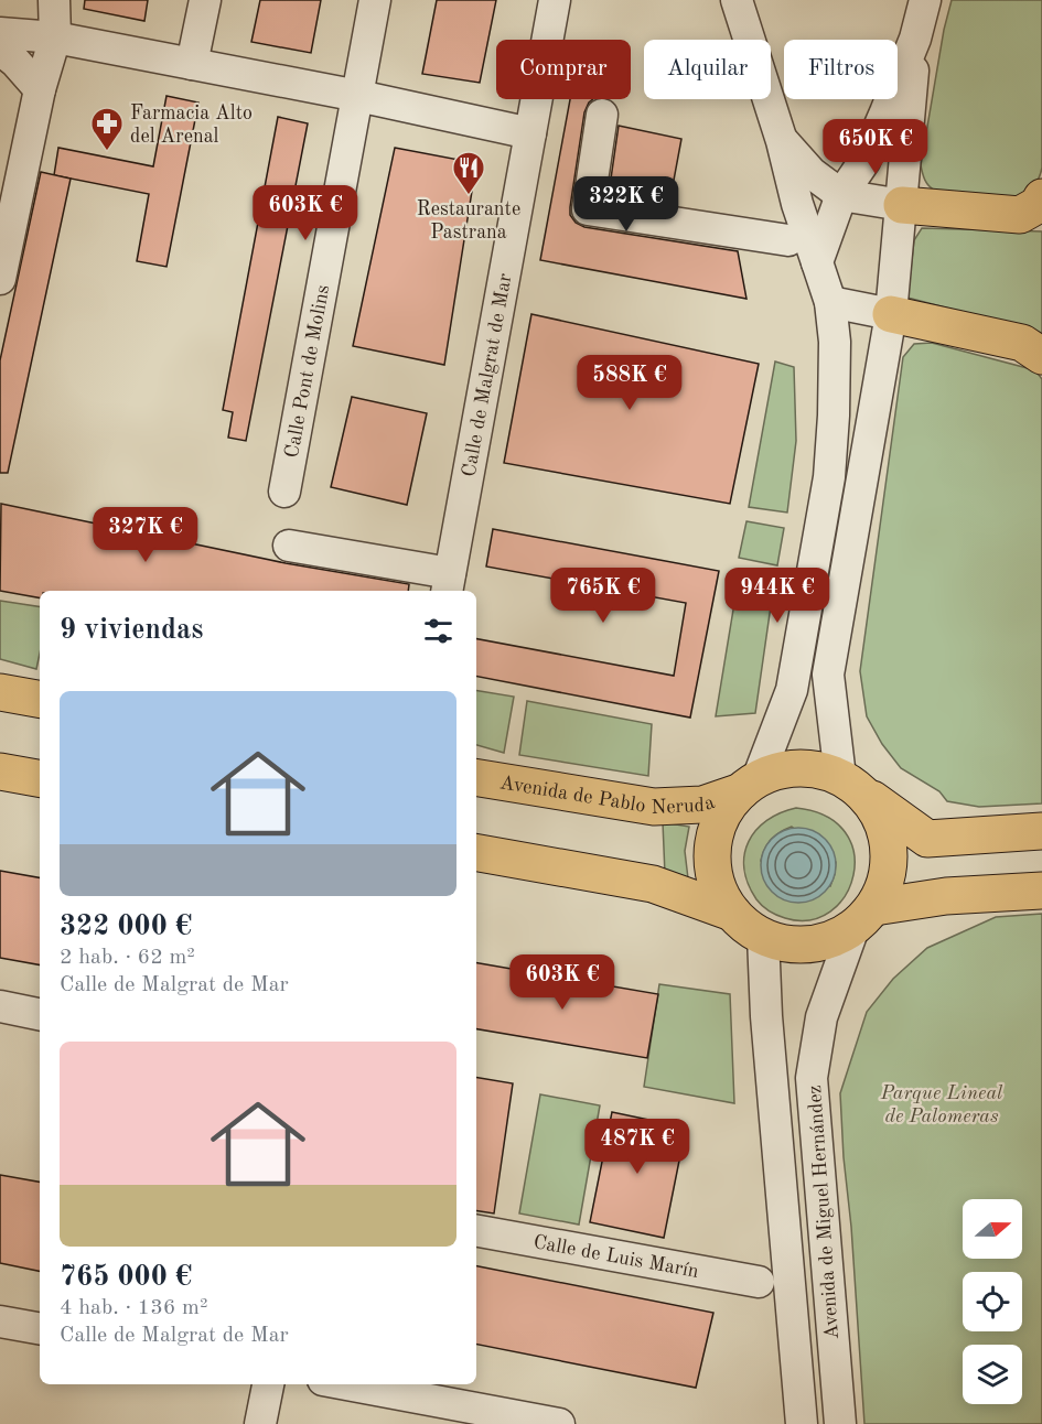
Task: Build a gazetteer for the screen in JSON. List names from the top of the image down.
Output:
{
  "streets": {
    "main road": ["Avenida de Pablo Neruda"],
    "street": [
      "Calle Pont de Molins",
      "Calle de Malgrat de Mar",
      "Avenida de Miguel Hernández",
      "Calle de Luis Marín"
    ]
  },
  "crossings": [
    ["Avenida de Pablo Neruda", "Avenida de Miguel Hernández"]
  ],
  "parks": ["Parque Lineal de Palomeras"],
  "places": {
    "pharmacy": ["Farmacia Alto del Arenal"],
    "restaurant": ["Restaurante Pastrana"]
  },
  "north": "right",
  "page": {
    "chip": ["Comprar", "Alquilar", "Filtros"],
    "price": [
      "650K €",
      "322K €",
      "603K €",
      "588K €",
      "327K €",
      "765K €",
      "944K €",
      "603K €",
      "487K €"
    ],
    "heading": "9 viviendas",
    "list": [
      {
        "name": "322 000 €",
        "note": "2 hab. · 62 m² · Calle de Malgrat de Mar"
      },
      {
        "name": "765 000 €",
        "note": "4 hab. · 136 m² · Calle de Malgrat de Mar"
      }
    ]
  }
}
